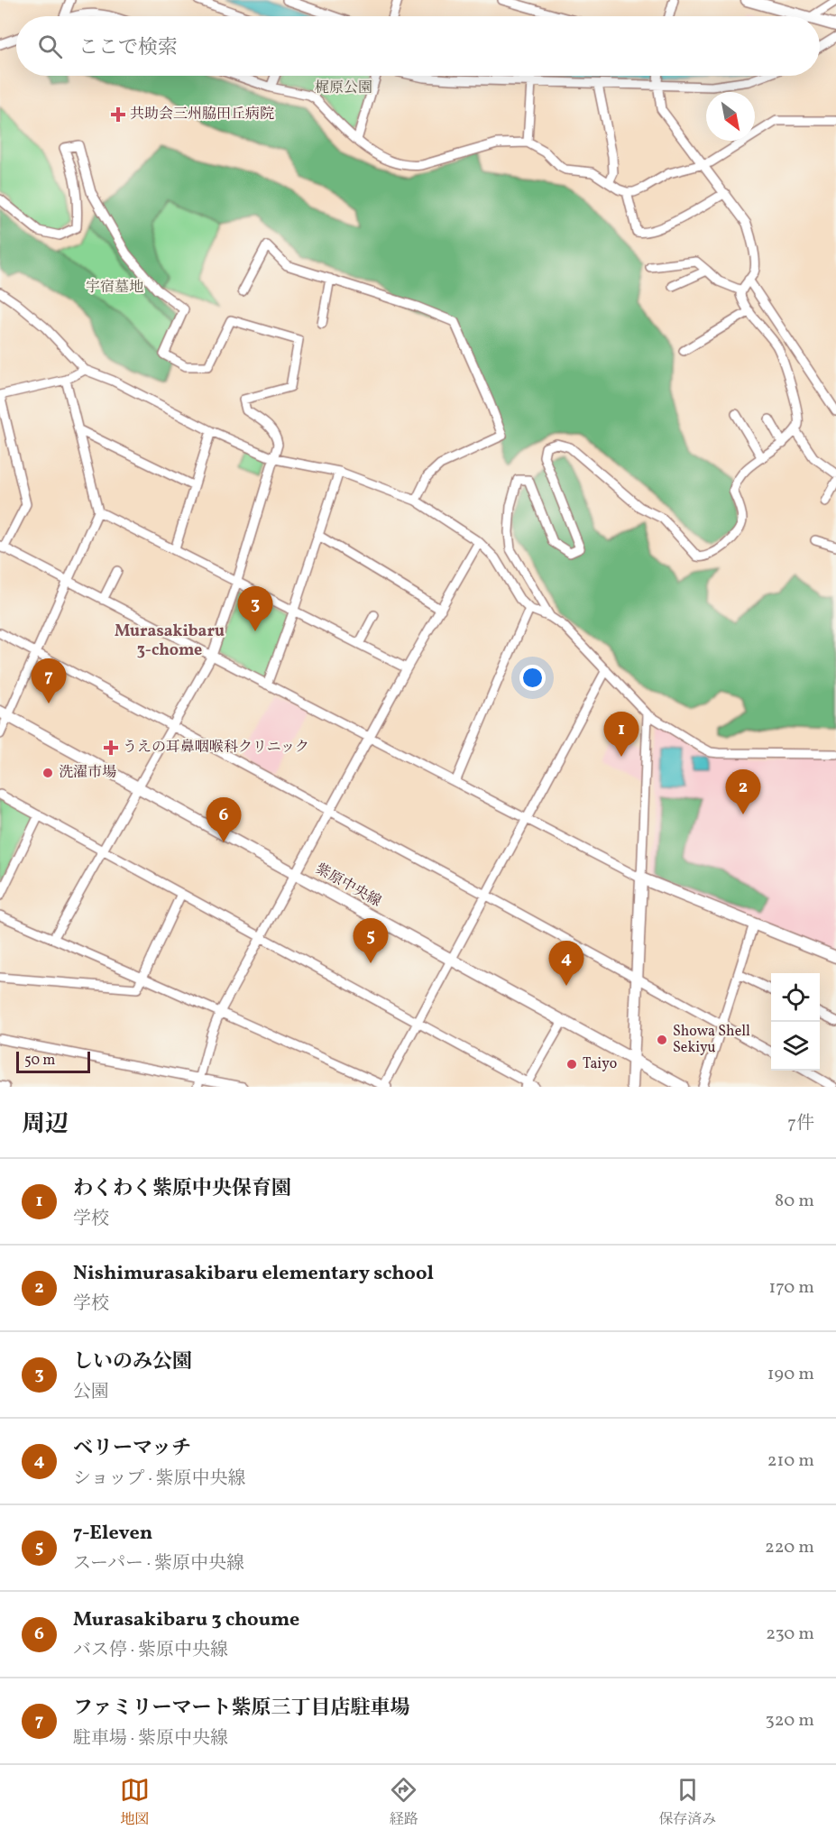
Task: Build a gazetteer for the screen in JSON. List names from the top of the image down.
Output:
{
  "streets": {
    "street": ["紫原中央線"]
  },
  "districts": ["Murasakibaru 3-chome"],
  "parks": ["梶原公園", "宇宿墓地"],
  "places": {
    "health": ["共助会三州脇田丘病院", "うえの耳鼻咽喉科クリニック"],
    "other": ["洗濯市場", "Showa Shell Sekiyu", "Taiyo"]
  },
  "scale_bar": "50 m",
  "north": "bottom right",
  "page": {
    "search": "ここで検索",
    "pins": [
      "3",
      "7",
      "1",
      "2",
      "6",
      "5",
      "4"
    ],
    "scale": "50 m",
    "heading": ["周辺", "7件"],
    "list": [
      {
        "mark": "1",
        "name": "わくわく紫原中央保育園",
        "note": "学校",
        "value": "80 m"
      },
      {
        "mark": "2",
        "name": "Nishimurasakibaru elementary school",
        "note": "学校",
        "value": "170 m"
      },
      {
        "mark": "3",
        "name": "しいのみ公園",
        "note": "公園",
        "value": "190 m"
      },
      {
        "mark": "4",
        "name": "ベリーマッチ",
        "note": "ショップ · 紫原中央線",
        "value": "210 m"
      },
      {
        "mark": "5",
        "name": "7-Eleven",
        "note": "スーパー · 紫原中央線",
        "value": "220 m"
      },
      {
        "mark": "6",
        "name": "Murasakibaru 3 choume",
        "note": "バス停 · 紫原中央線",
        "value": "230 m"
      },
      {
        "mark": "7",
        "name": "ファミリーマート紫原三丁目店駐車場",
        "note": "駐車場 · 紫原中央線",
        "value": "320 m"
      }
    ],
    "nav": ["地図", "経路", "保存済み"]
  }
}
